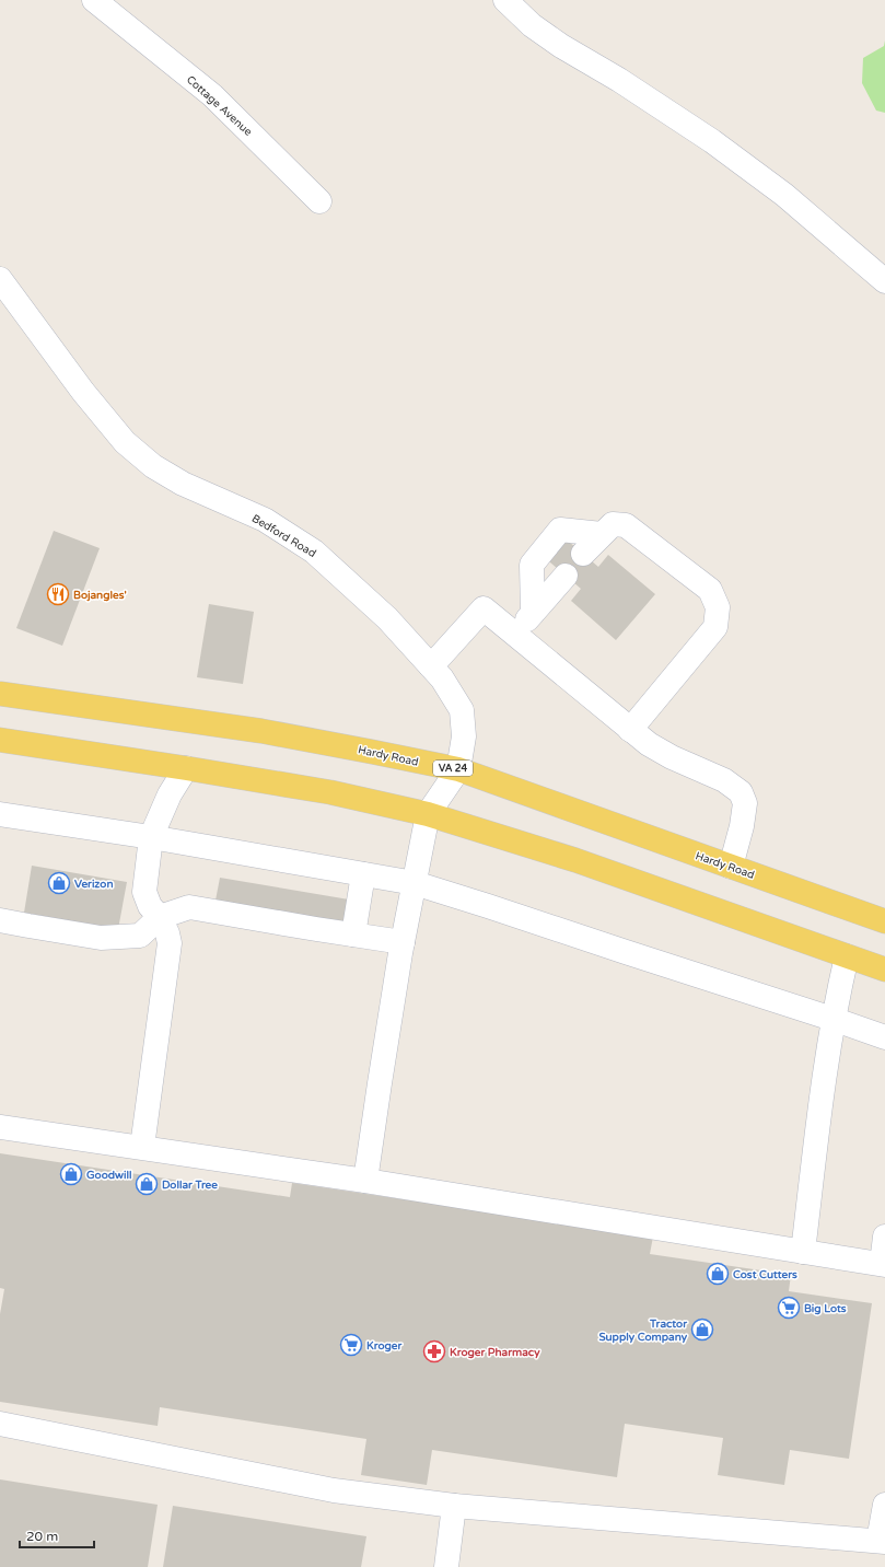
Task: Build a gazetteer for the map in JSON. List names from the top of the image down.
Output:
{
  "streets": {
    "main road": ["Hardy Road", "VA 24"],
    "street": ["Cottage Avenue", "Bedford Road"]
  },
  "crossings": [
    ["Bedford Road", "Hardy Road"]
  ],
  "places": {
    "restaurant": ["Bojangles'"],
    "shop": [
      "Verizon",
      "Goodwill",
      "Dollar Tree",
      "Cost Cutters",
      "Tractor Supply Company"
    ],
    "supermarket": ["Big Lots", "Kroger"],
    "pharmacy": ["Kroger Pharmacy"]
  },
  "scale_bar": "20 m"
}
